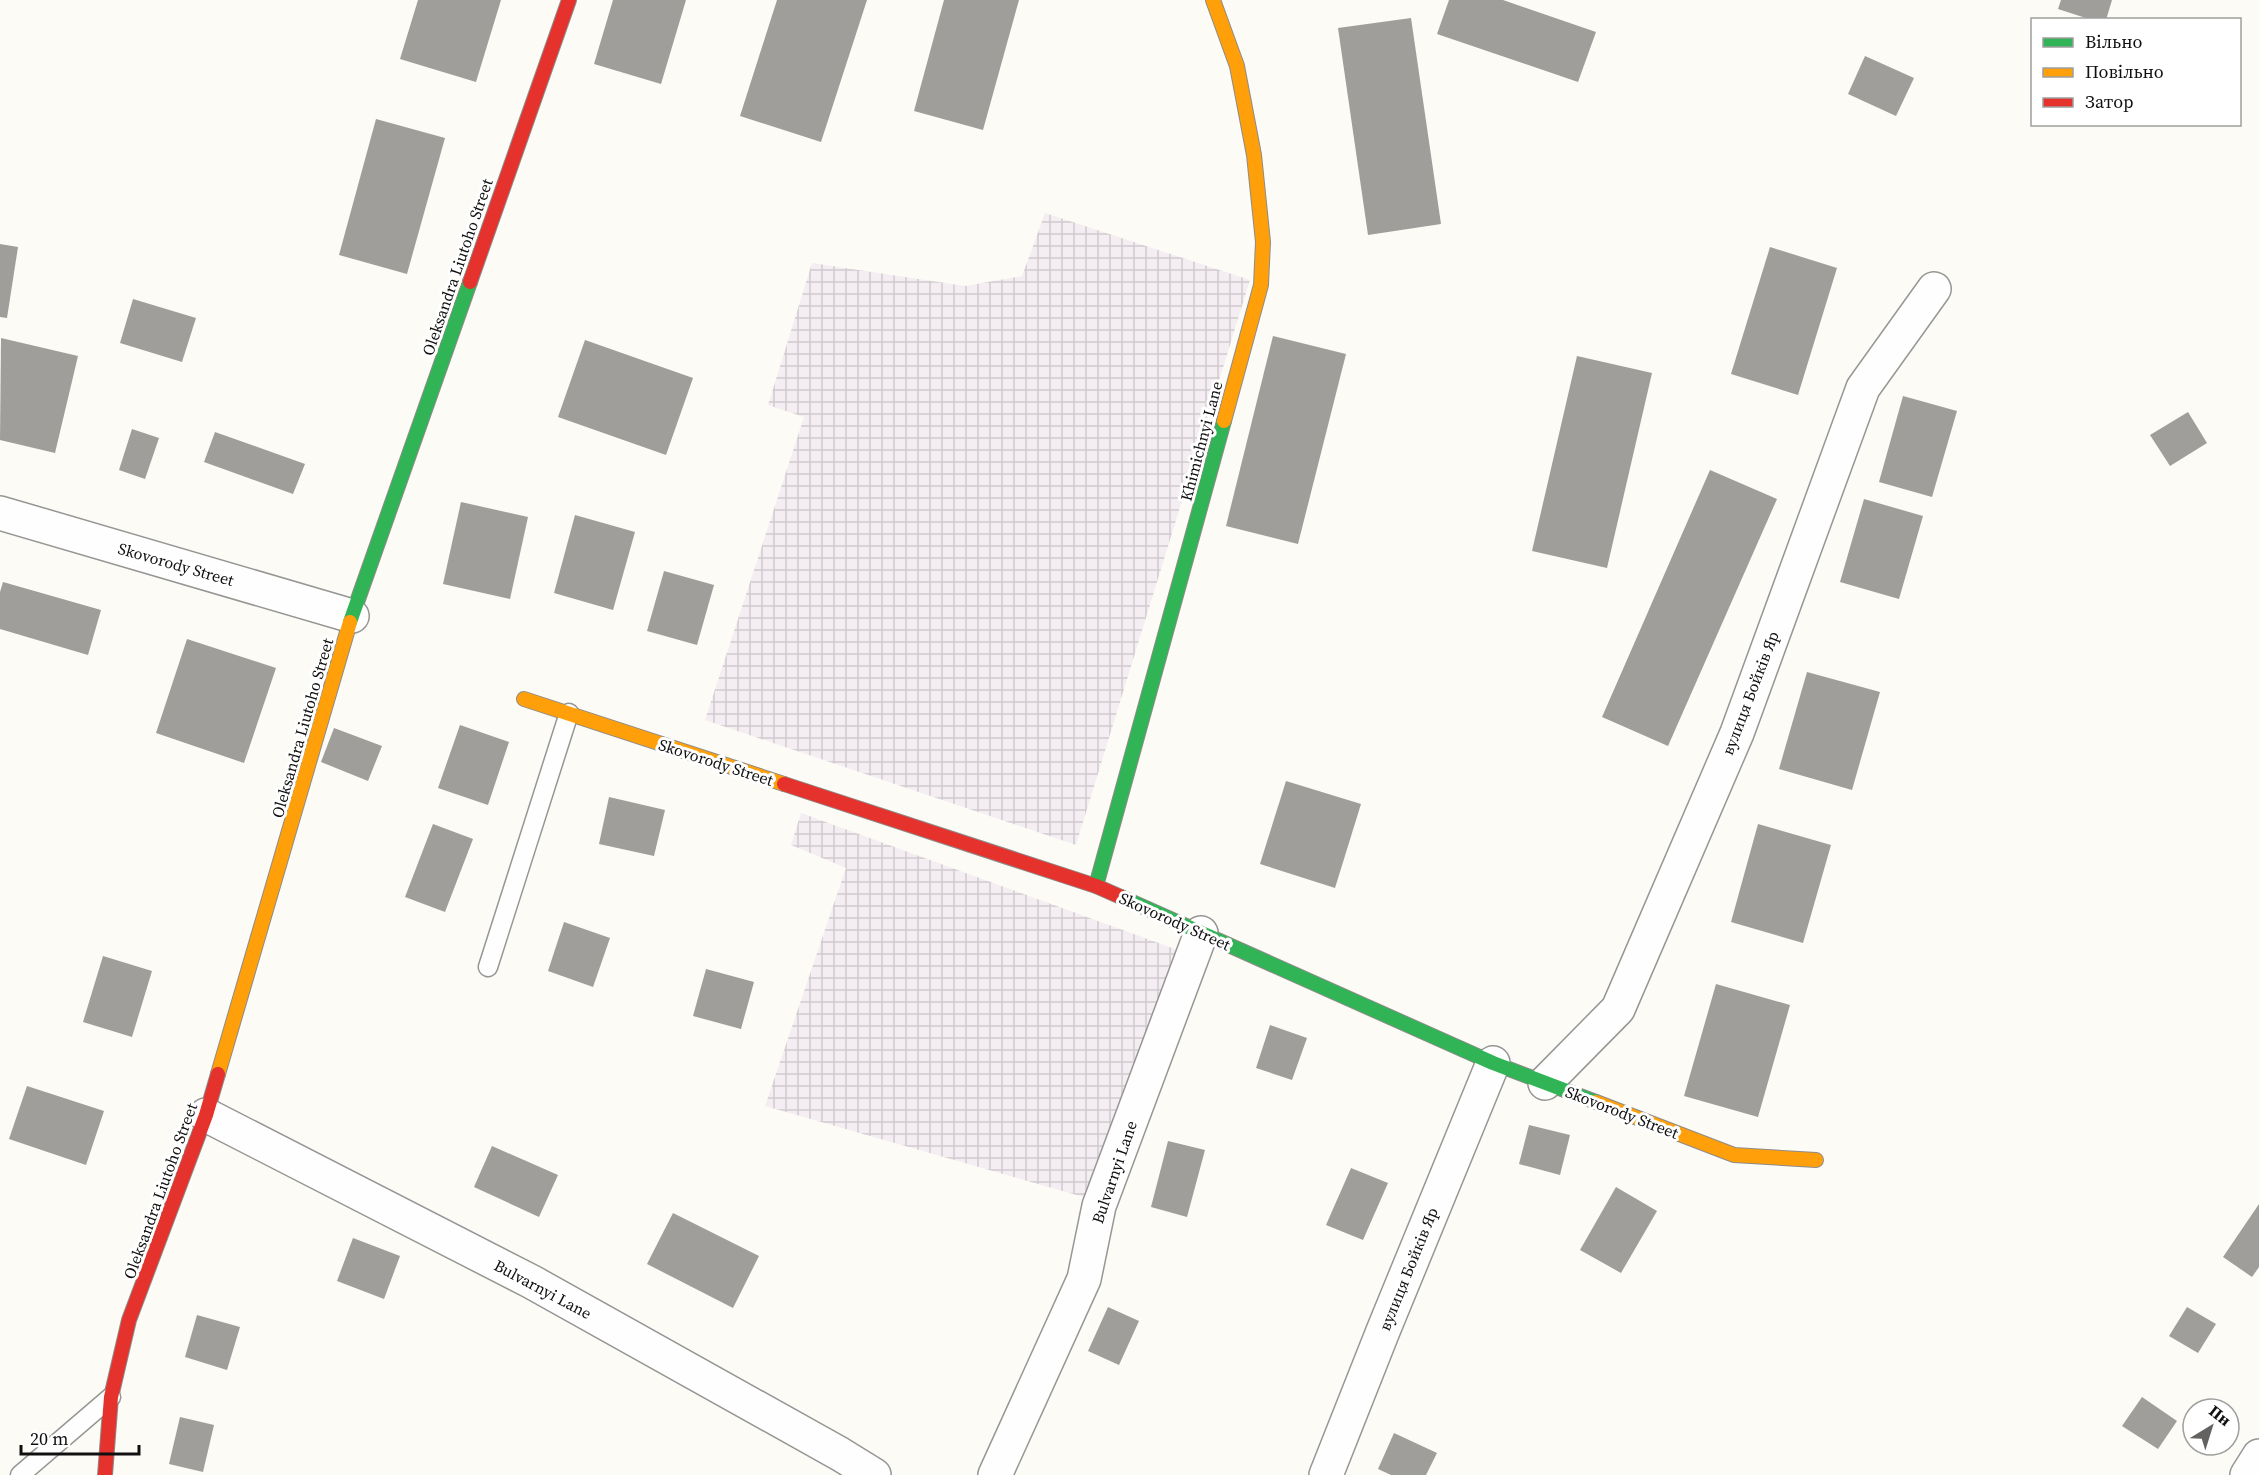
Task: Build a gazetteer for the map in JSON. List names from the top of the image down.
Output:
{
  "streets": {
    "street": [
      "Oleksandra Liutoho Street",
      "Khimichnyi Lane",
      "Skovorody Street",
      "вулиця Бойків Яр",
      "Bulvarnyi Lane"
    ]
  },
  "crossings": [
    ["Oleksandra Liutoho Street", "Skovorody Street"],
    ["Oleksandra Liutoho Street", "Bulvarnyi Lane"],
    ["Khimichnyi Lane", "Skovorody Street"],
    ["Skovorody Street", "вулиця Бойків Яр"],
    ["Skovorody Street", "Bulvarnyi Lane"]
  ],
  "legend": ["Вільно", "Повільно", "Затор"],
  "scale_bar": "20 m",
  "north": "top right"
}
